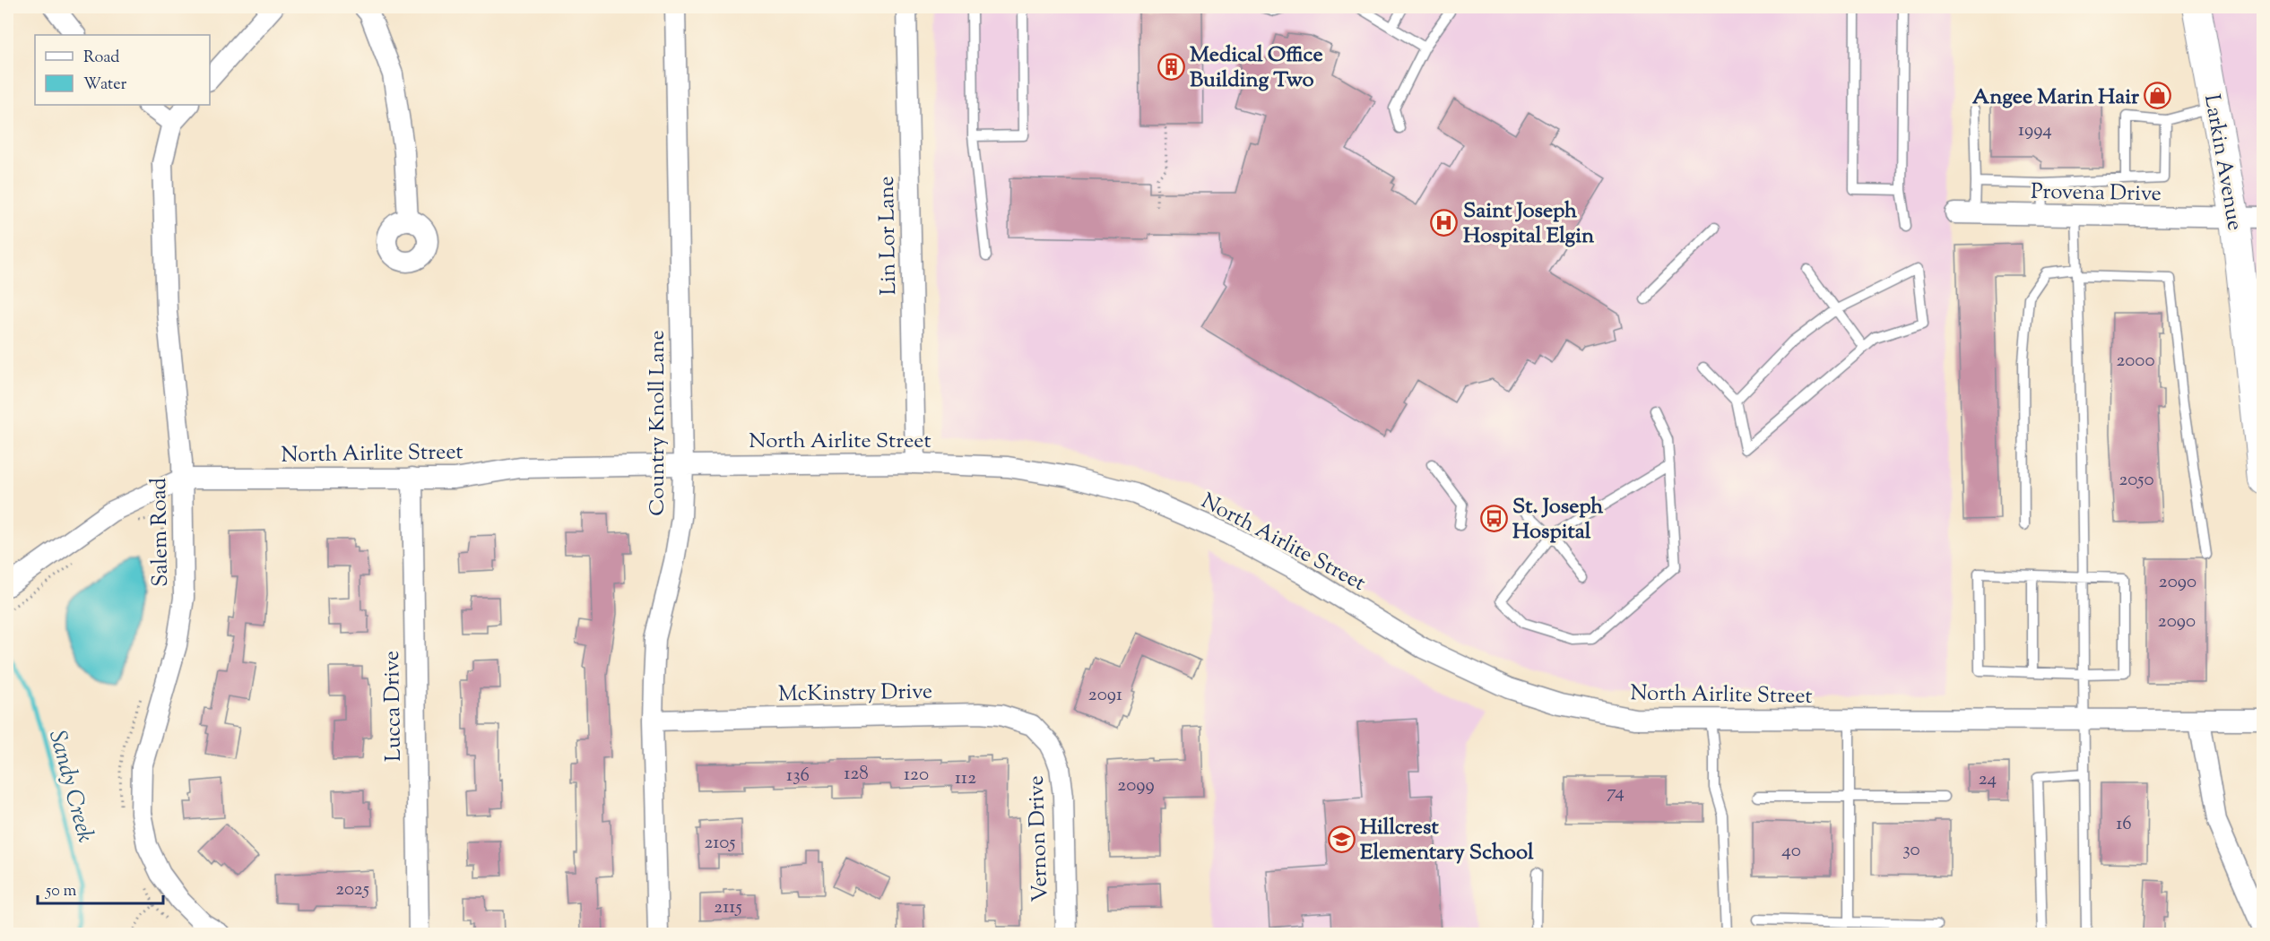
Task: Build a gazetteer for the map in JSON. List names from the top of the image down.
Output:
{
  "streets": {
    "main road": ["Larkin Avenue"],
    "street": [
      "Provena Drive",
      "Lin Lor Lane",
      "Country Knoll Lane",
      "North Airlite Street",
      "Salem Road",
      "McKinstry Drive",
      "Lucca Drive",
      "Vernon Drive"
    ]
  },
  "crossings": [
    ["Larkin Avenue", "Provena Drive"],
    ["Lin Lor Lane", "North Airlite Street"],
    ["Country Knoll Lane", "North Airlite Street"],
    ["Country Knoll Lane", "McKinstry Drive"],
    ["North Airlite Street", "Salem Road"],
    ["North Airlite Street", "Lucca Drive"],
    ["McKinstry Drive", "Vernon Drive"]
  ],
  "water": ["Sandy Creek"],
  "places": {
    "building": ["Medical Office Building Two"],
    "shop": ["Angee Marin Hair"],
    "hospital": ["Saint Joseph Hospital Elgin"],
    "bus stop": ["St. Joseph Hospital"],
    "school or university": ["Hillcrest Elementary School"]
  },
  "house_numbers": [
    "1994",
    "2000",
    "2050",
    "2090",
    "2090",
    "2091",
    "128",
    "120",
    "136",
    "112",
    "24",
    "2099",
    "74",
    "16",
    "2105",
    "30",
    "40",
    "2025",
    "2115"
  ],
  "legend": ["Road", "Water"],
  "scale_bar": "50 m"
}
